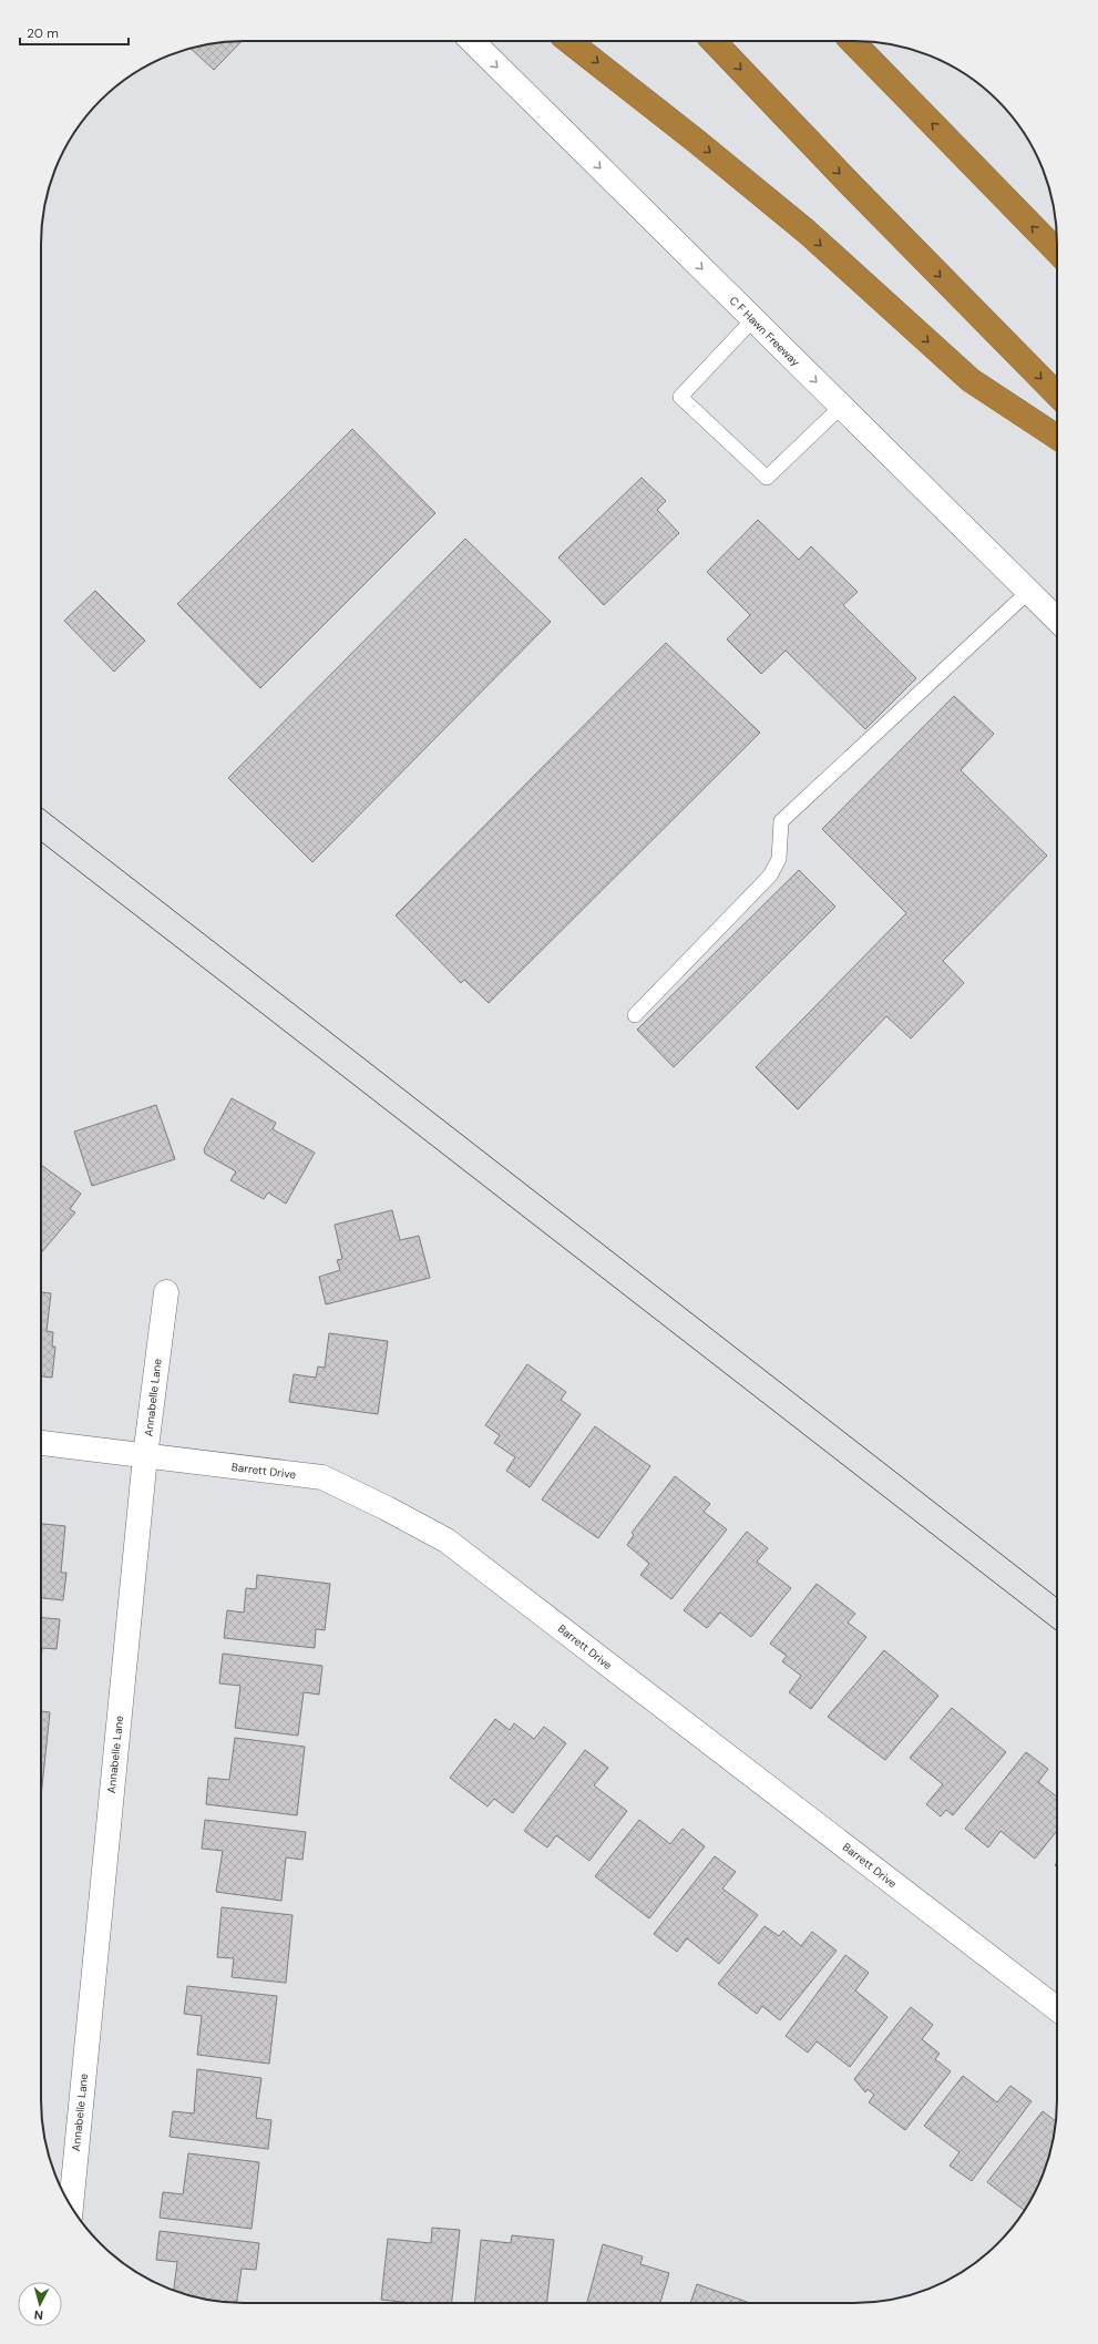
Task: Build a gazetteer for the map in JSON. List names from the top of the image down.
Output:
{
  "streets": {
    "street": ["C F Hawn Freeway", "Annabelle Lane", "Barrett Drive"]
  },
  "crossings": [
    ["Annabelle Lane", "Barrett Drive"]
  ],
  "one_way": ["C F Hawn Freeway"],
  "scale_bar": "20 m",
  "north": "bottom"
}
